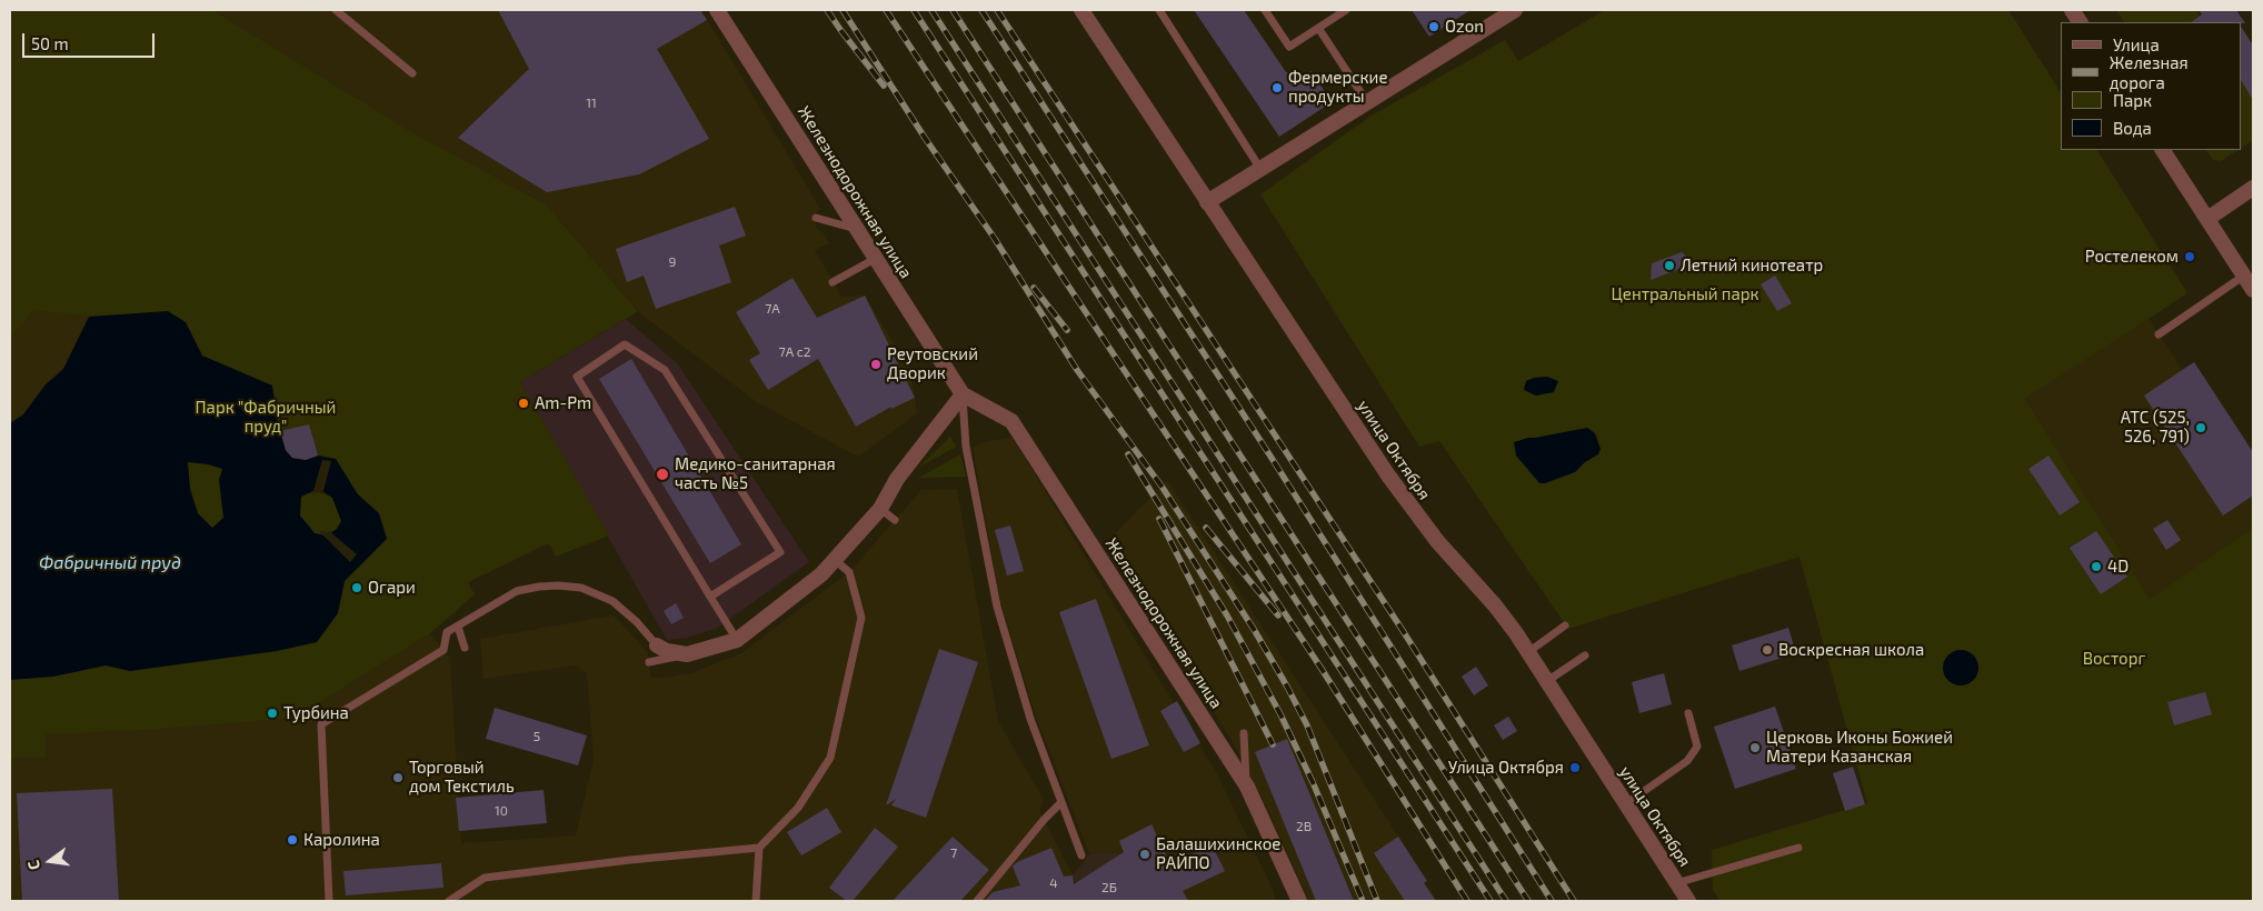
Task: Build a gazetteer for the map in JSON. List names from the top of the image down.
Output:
{
  "streets": {
    "street": ["Железнодорожная улица", "улица Октября"]
  },
  "water": ["Фабричный пруд"],
  "parks": ["Центральный парк", "Парк \"Фабричный пруд\"", "Восторг"],
  "places": [
    "Ozon",
    "Фермерские продукты",
    "Ростелеком",
    "Летний кинотеатр",
    "Реутовский Дворик",
    "Am-Pm",
    "АТС (525, 526, 791)",
    "Медико-санитарная часть №5",
    "4D",
    "Огари",
    "Воскресная школа",
    "Турбина",
    "Церковь Иконы Божией Матери Казанская",
    "Улица Октября",
    "Торговый дом Текстиль",
    "Каролина",
    "Балашихинское РАЙПО"
  ],
  "house_numbers": [
    "11",
    "9",
    "7А",
    "7А с2",
    "5",
    "10",
    "2В",
    "7",
    "4",
    "2Б"
  ],
  "legend": [
    "Улица",
    "Железная дорога",
    "Парк",
    "Вода"
  ],
  "scale_bar": "50 m",
  "north": "left"
}
